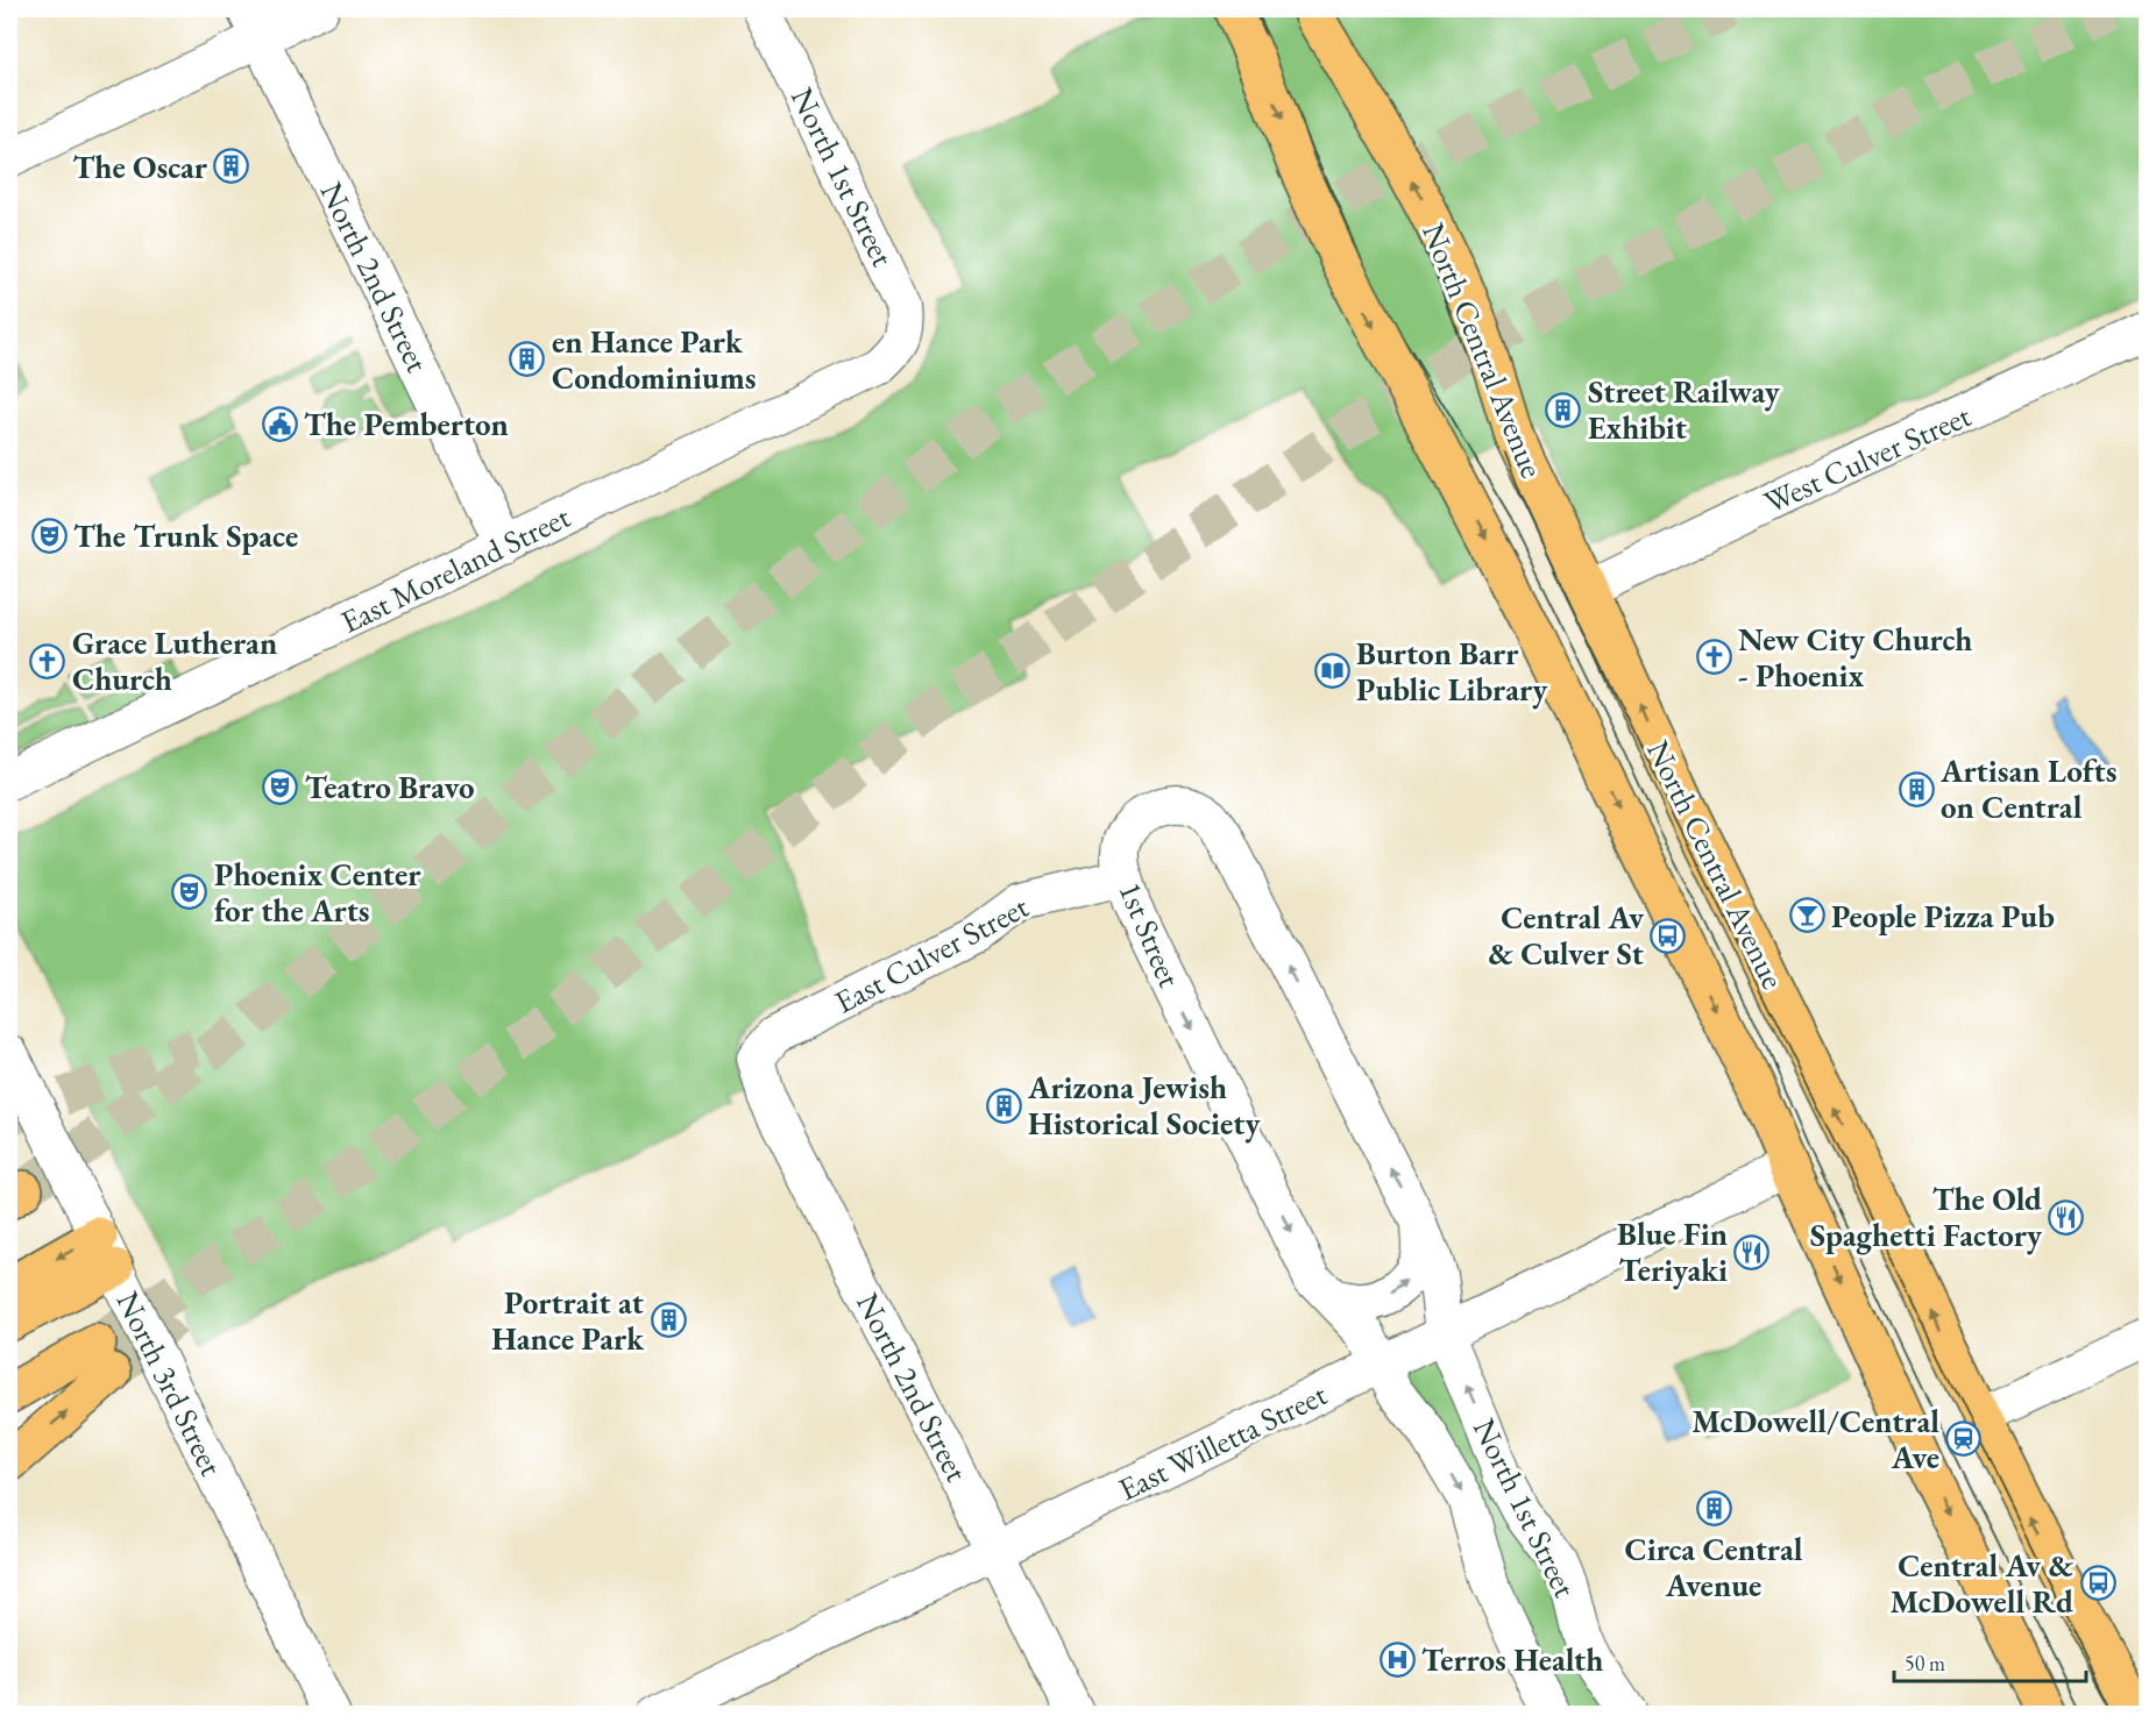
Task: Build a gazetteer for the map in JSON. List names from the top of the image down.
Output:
{
  "streets": {
    "main road": ["North Central Avenue"],
    "street": [
      "North 1st Street",
      "North 2nd Street",
      "West Culver Street",
      "East Moreland Street",
      "1st Street",
      "East Culver Street",
      "North 3rd Street",
      "East Willetta Street"
    ]
  },
  "crossings": [
    ["North 1st Street", "East Moreland Street"],
    ["North 1st Street", "1st Street"],
    ["North 1st Street", "East Willetta Street"],
    ["North 2nd Street", "East Moreland Street"],
    ["North 2nd Street", "East Culver Street"],
    ["North 2nd Street", "East Willetta Street"],
    ["North Central Avenue", "West Culver Street"],
    ["North Central Avenue", "East Willetta Street"],
    ["1st Street", "East Culver Street"],
    ["1st Street", "East Willetta Street"]
  ],
  "places": {
    "building": [
      "The Oscar",
      "en Hance Park Condominiums",
      "Street Railway Exhibit",
      "Artisan Lofts on Central",
      "Arizona Jewish Historical Society",
      "Portrait at Hance Park",
      "Circa Central Avenue"
    ],
    "public building": ["The Pemberton"],
    "theatre": ["The Trunk Space", "Teatro Bravo", "Phoenix Center for the Arts"],
    "church": ["New City Church - Phoenix", "Grace Lutheran Church"],
    "library": ["Burton Barr Public Library"],
    "bar": ["People Pizza Pub"],
    "bus stop": ["Central Av & Culver St", "Central Av & McDowell Rd"],
    "restaurant": ["The Old Spaghetti Factory", "Blue Fin Teriyaki"],
    "station": ["McDowell/Central Ave"],
    "hospital": ["Terros Health"]
  },
  "scale_bar": "50 m"
}
